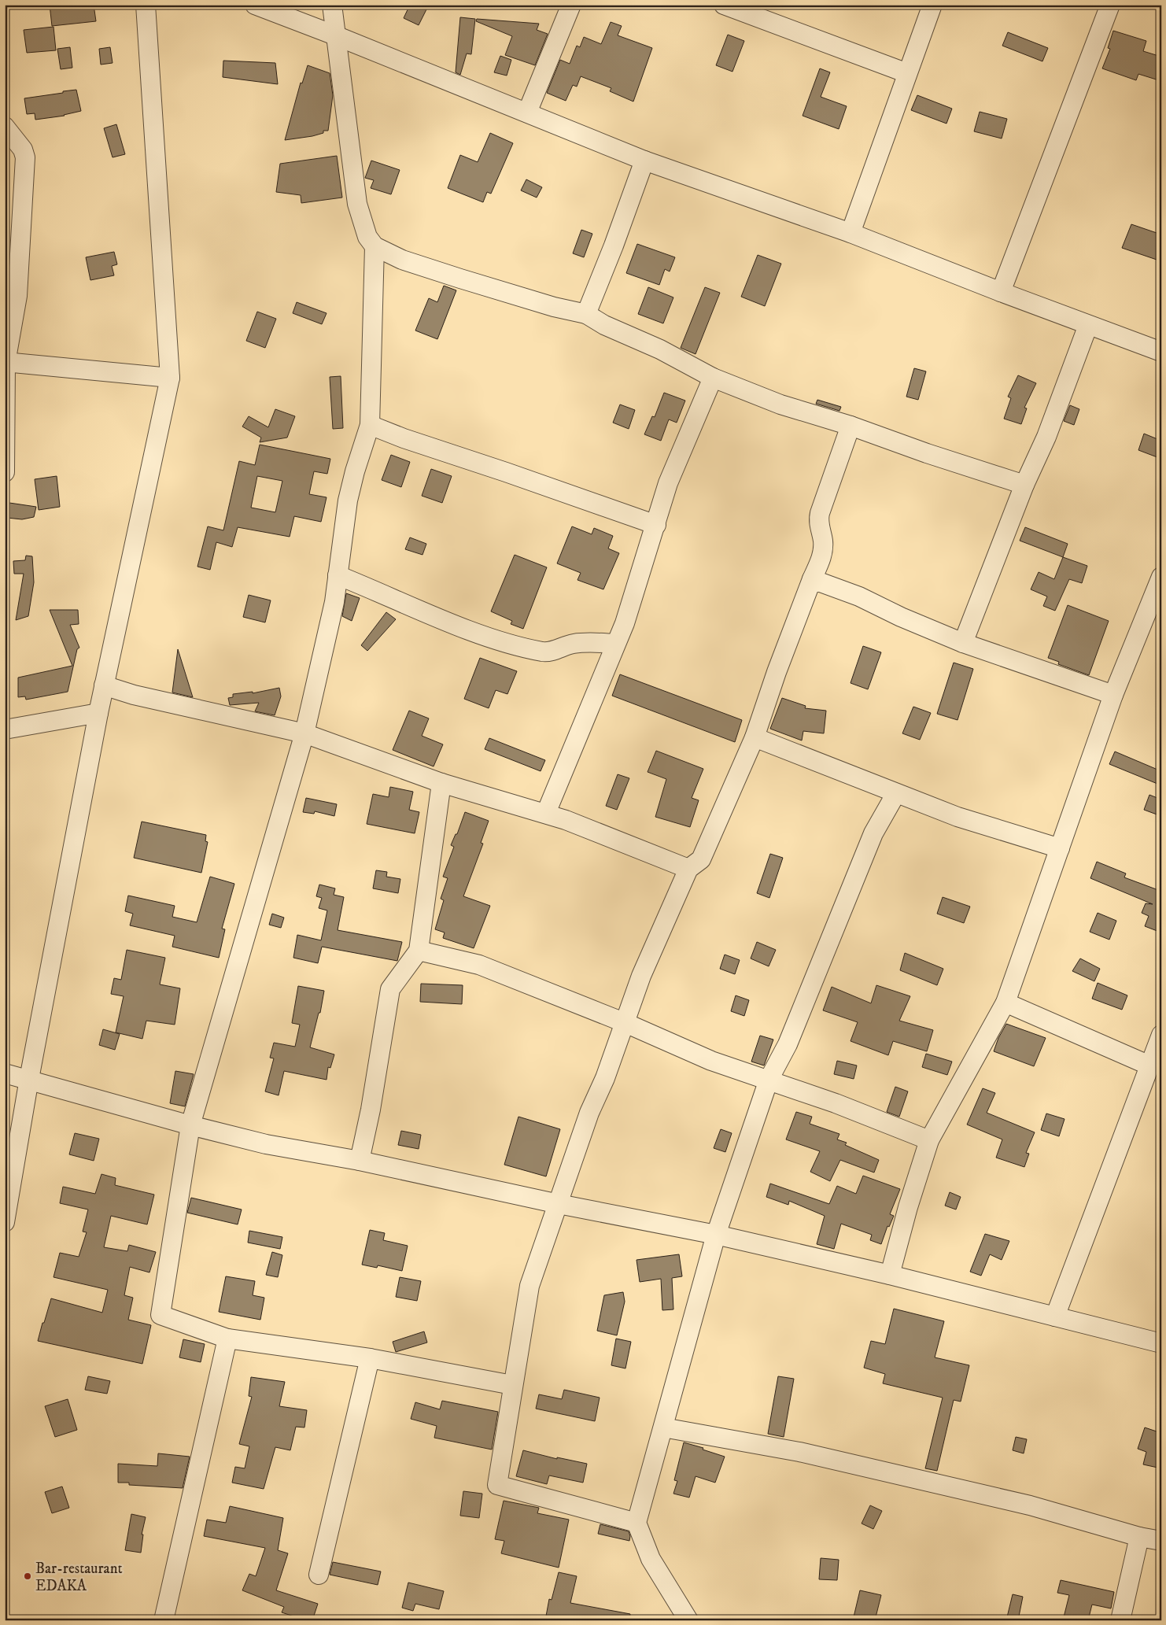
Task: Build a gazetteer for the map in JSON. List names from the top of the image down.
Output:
{
  "places": ["Bar-restaurant EDAKA"]
}
